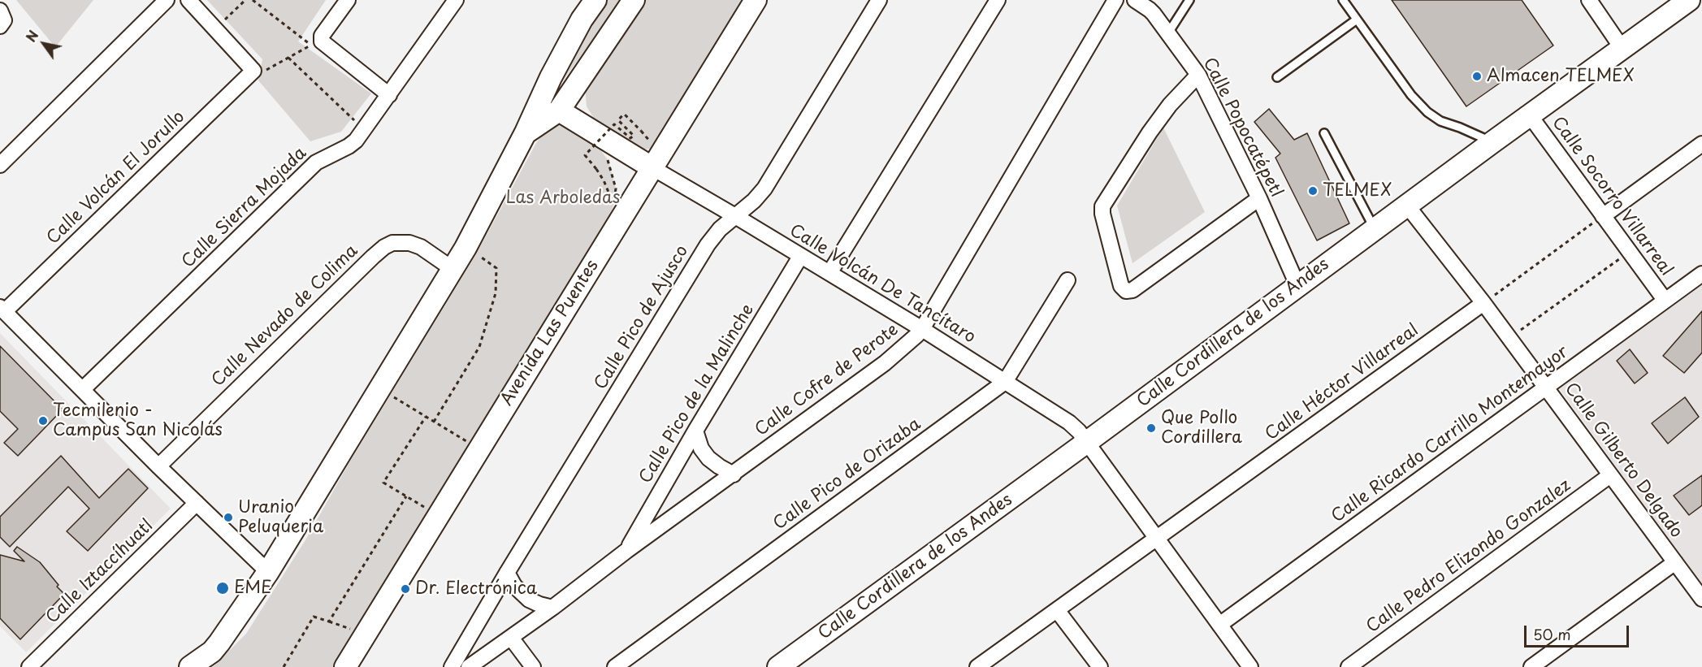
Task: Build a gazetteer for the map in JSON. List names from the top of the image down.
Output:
{
  "streets": {
    "street": [
      "Calle Popocatépetl",
      "Calle Volcán El Jorullo",
      "Calle Socorro Villarreal",
      "Calle Sierra Mojada",
      "Calle Volcán De Tancítaro",
      "Calle Nevado de Colima",
      "Calle Pico de Ajusco",
      "Avenida Las Puentes",
      "Calle Cordillera de los Andes",
      "Calle Cofre de Perote",
      "Calle Héctor Villarreal",
      "Calle Pico de la Malinche",
      "Calle Ricardo Carrillo Montemayor",
      "Calle Gilberto Delgado",
      "Calle Pico de Orizaba",
      "Calle Pedro Elizondo Gonzalez",
      "Calle Iztaccíhuatl"
    ]
  },
  "crossings": [
    ["Calle Popocatépetl", "Calle Cordillera de los Andes"],
    ["Calle Socorro Villarreal", "Calle Cordillera de los Andes"],
    ["Calle Socorro Villarreal", "Calle Ricardo Carrillo Montemayor"],
    ["Calle Volcán De Tancítaro", "Calle Pico de Ajusco"],
    ["Calle Volcán De Tancítaro", "Avenida Las Puentes"],
    ["Calle Volcán De Tancítaro", "Calle Cordillera de los Andes"],
    ["Calle Volcán De Tancítaro", "Calle Cofre de Perote"],
    ["Calle Volcán De Tancítaro", "Calle Héctor Villarreal"],
    ["Calle Volcán De Tancítaro", "Calle Pico de la Malinche"],
    ["Calle Volcán De Tancítaro", "Calle Ricardo Carrillo Montemayor"],
    ["Calle Volcán De Tancítaro", "Calle Pico de Orizaba"],
    ["Calle Cordillera de los Andes", "Calle Gilberto Delgado"],
    ["Calle Cofre de Perote", "Calle Pico de la Malinche"],
    ["Calle Héctor Villarreal", "Calle Gilberto Delgado"],
    ["Calle Ricardo Carrillo Montemayor", "Calle Gilberto Delgado"],
    ["Calle Gilberto Delgado", "Calle Pedro Elizondo Gonzalez"]
  ],
  "parks": ["Las Arboledas"],
  "places": [
    "Almacen TELMEX",
    "TELMEX",
    "Tecmilenio - Campus San Nicolás",
    "Que Pollo Cordillera",
    "Uranio Peluqueria",
    "EME",
    "Dr. Electrónica"
  ],
  "scale_bar": "50 m",
  "north": "top left"
}
